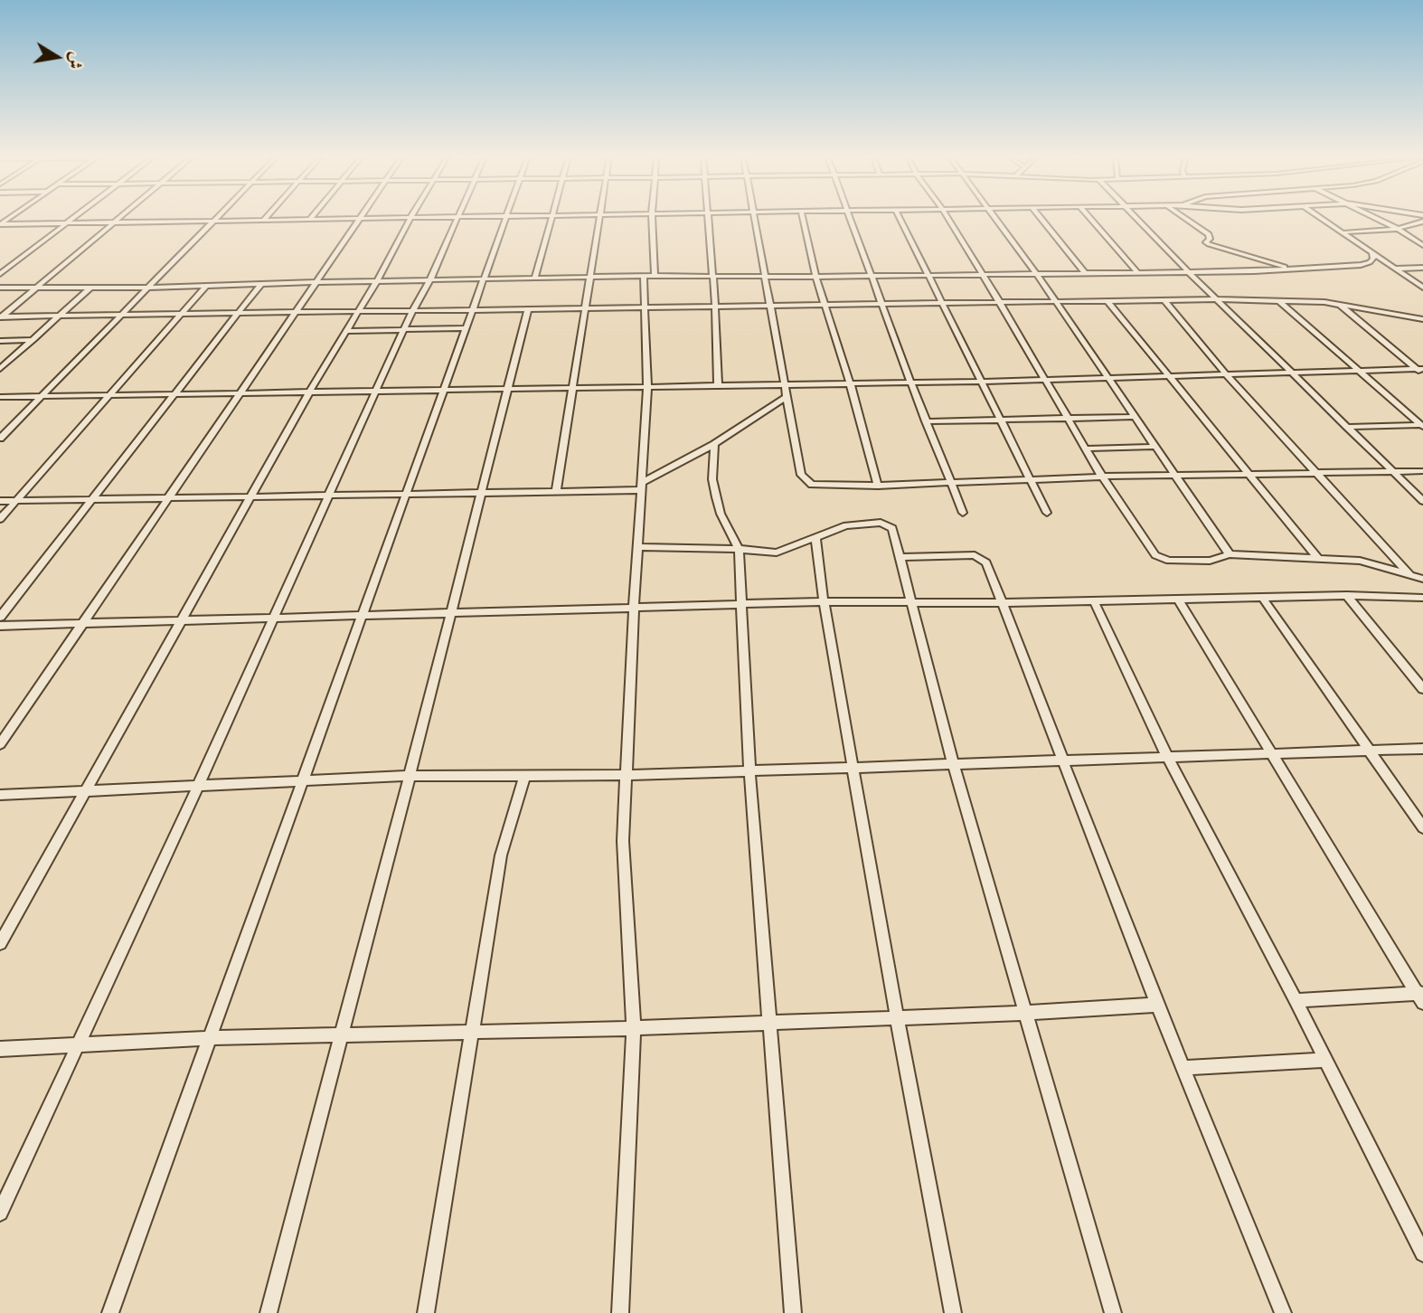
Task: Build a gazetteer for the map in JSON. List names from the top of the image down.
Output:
{
  "north": "right"
}
